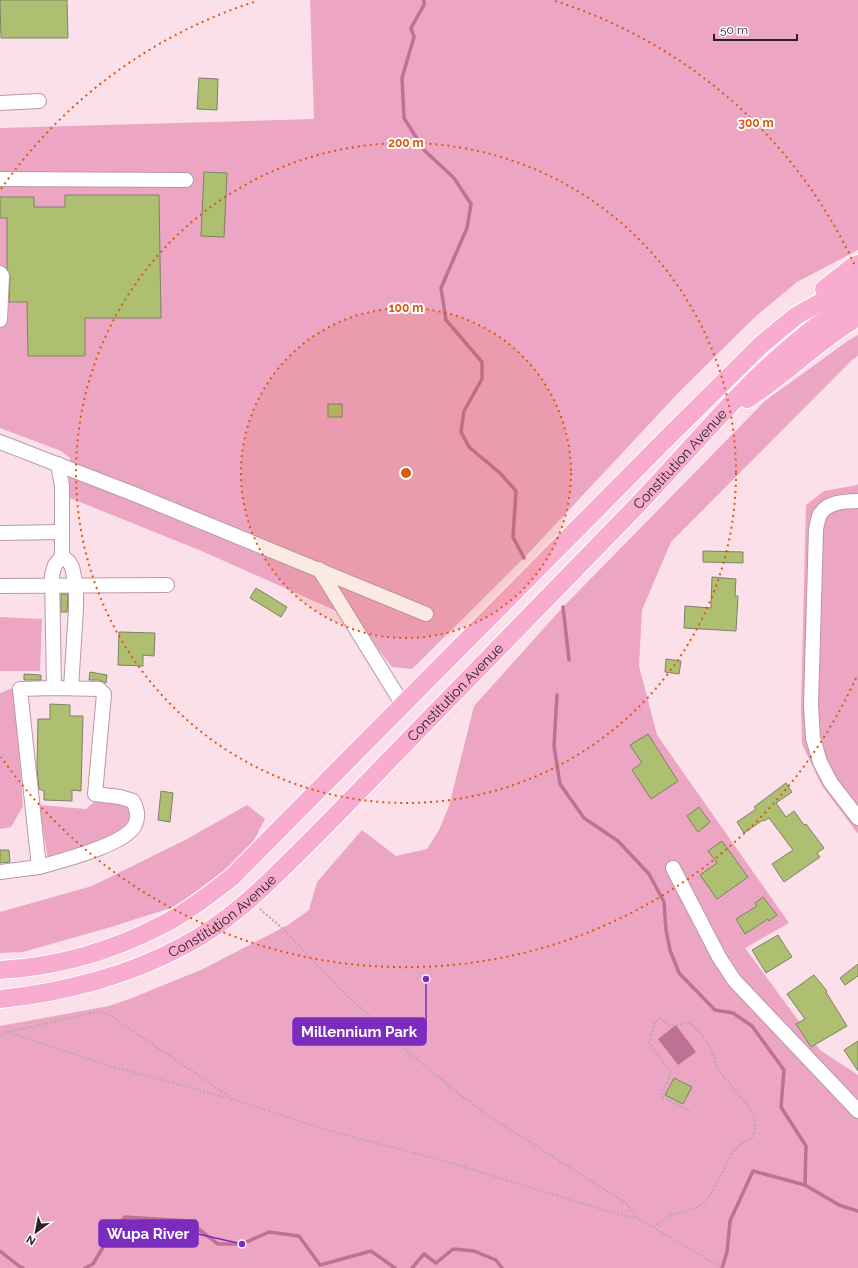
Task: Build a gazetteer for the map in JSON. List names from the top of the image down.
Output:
{
  "streets": {
    "main road": ["Constitution Avenue"]
  },
  "places": ["Millennium Park", "Wupa River"],
  "scale_bar": "50 m",
  "north": "bottom left",
  "rings": ["300 m", "200 m", "100 m"]
}
